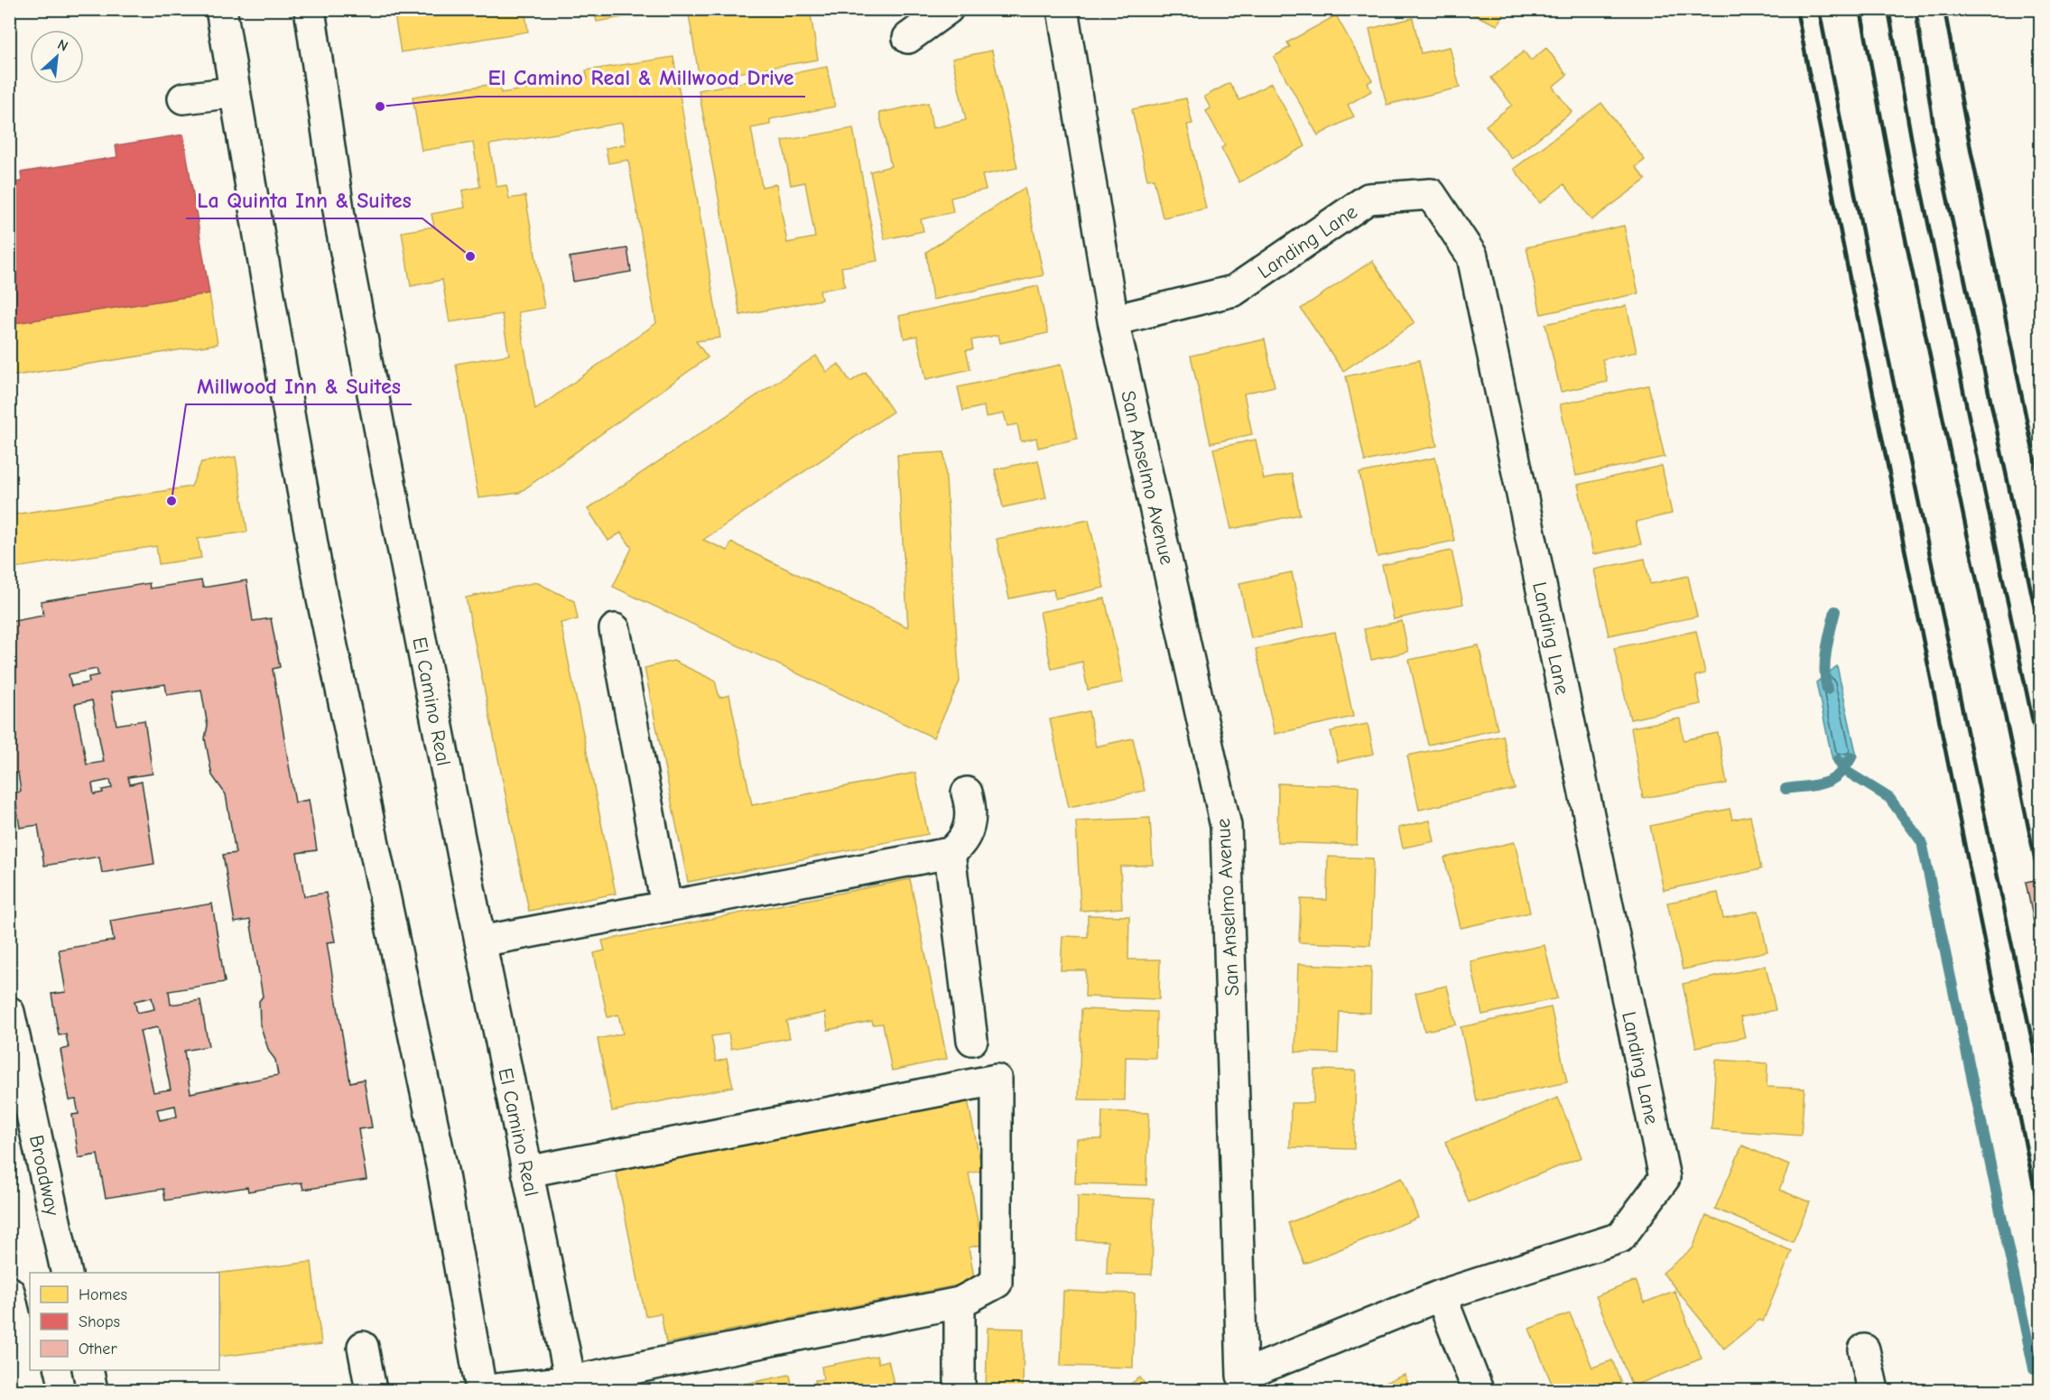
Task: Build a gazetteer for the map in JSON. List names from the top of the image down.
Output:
{
  "streets": {
    "street": [
      "Landing Lane",
      "San Anselmo Avenue",
      "El Camino Real",
      "Broadway"
    ]
  },
  "crossings": [
    ["Landing Lane", "San Anselmo Avenue"]
  ],
  "places": ["El Camino Real & Millwood Drive", "La Quinta Inn & Suites", "Millwood Inn & Suites"],
  "legend": ["Homes", "Shops", "Other"],
  "north": "top right"
}
